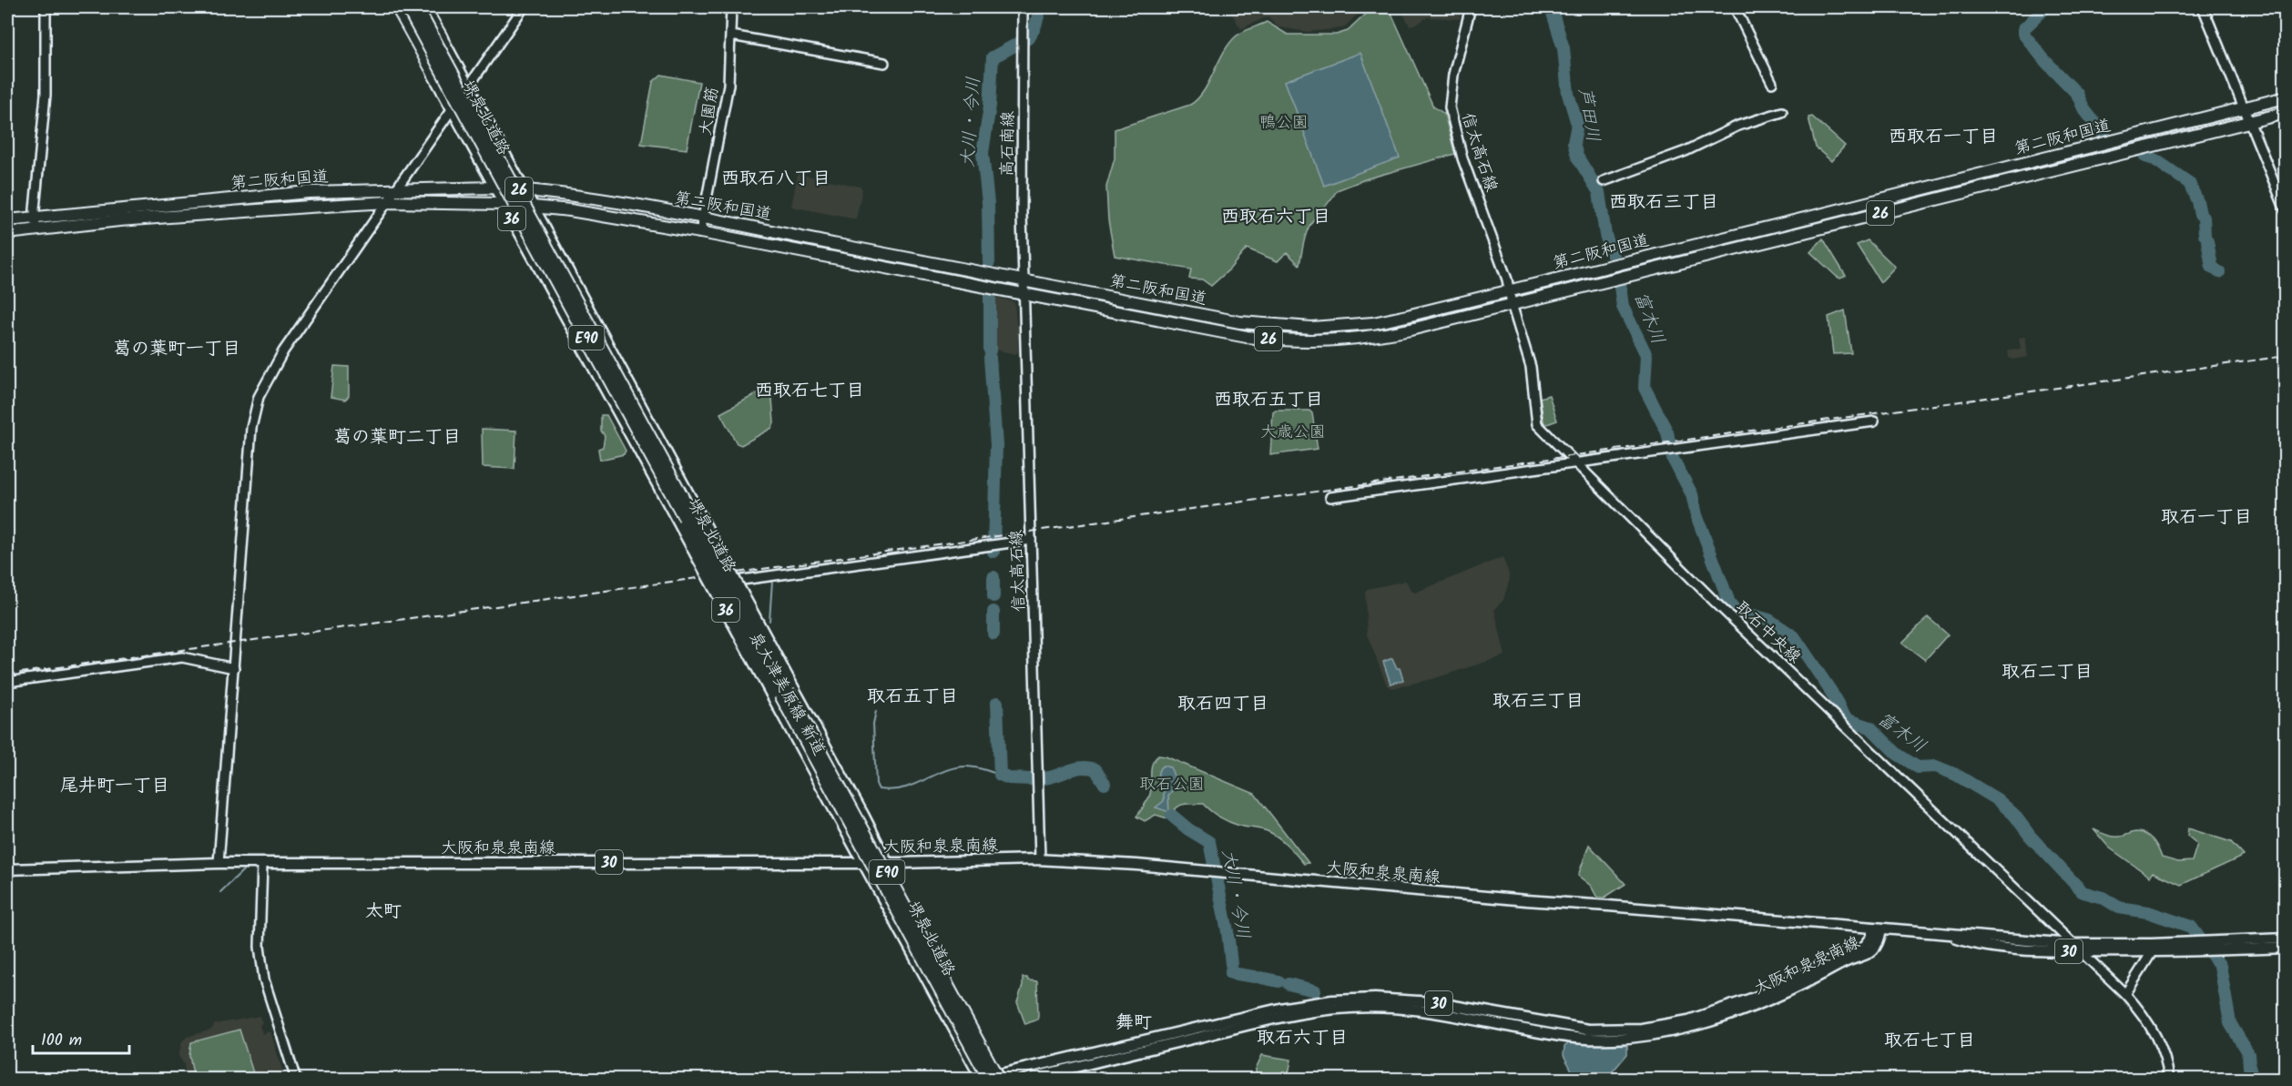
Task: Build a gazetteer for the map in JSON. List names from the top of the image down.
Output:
{
  "streets": {
    "highway": [
      "堺泉北道路",
      "第二阪和国道",
      "26",
      "E90"
    ],
    "main road": [
      "36",
      "泉大津美原線 新道",
      "大阪和泉泉南線",
      "30"
    ],
    "street": [
      "大園筋",
      "高石南線",
      "信太高石線",
      "取石中央線"
    ]
  },
  "crossings": [
    ["大園筋", "第二阪和国道"],
    ["堺泉北道路", "泉大津美原線 新道"],
    ["堺泉北道路", "大阪和泉泉南線"],
    ["第二阪和国道", "高石南線"],
    ["第二阪和国道", "信太高石線"],
    ["第二阪和国道", "取石中央線"],
    ["第二阪和国道", "泉大津美原線 新道"],
    ["高石南線", "信太高石線"],
    ["信太高石線", "取石中央線"],
    ["信太高石線", "大阪和泉泉南線"],
    ["取石中央線", "大阪和泉泉南線"],
    ["泉大津美原線 新道", "大阪和泉泉南線"]
  ],
  "districts": [
    "西取石一丁目",
    "西取石八丁目",
    "西取石三丁目",
    "西取石六丁目",
    "葛の葉町一丁目",
    "西取石七丁目",
    "西取石五丁目",
    "葛の葉町二丁目",
    "取石一丁目",
    "取石二丁目",
    "取石五丁目",
    "取石三丁目",
    "取石四丁目",
    "尾井町一丁目",
    "太町",
    "舞町",
    "取石六丁目",
    "取石七丁目"
  ],
  "water": ["芦田川", "大川・今川", "富木川"],
  "parks": ["鴨公園", "大歳公園", "取石公園"],
  "scale_bar": "100 m"
}
